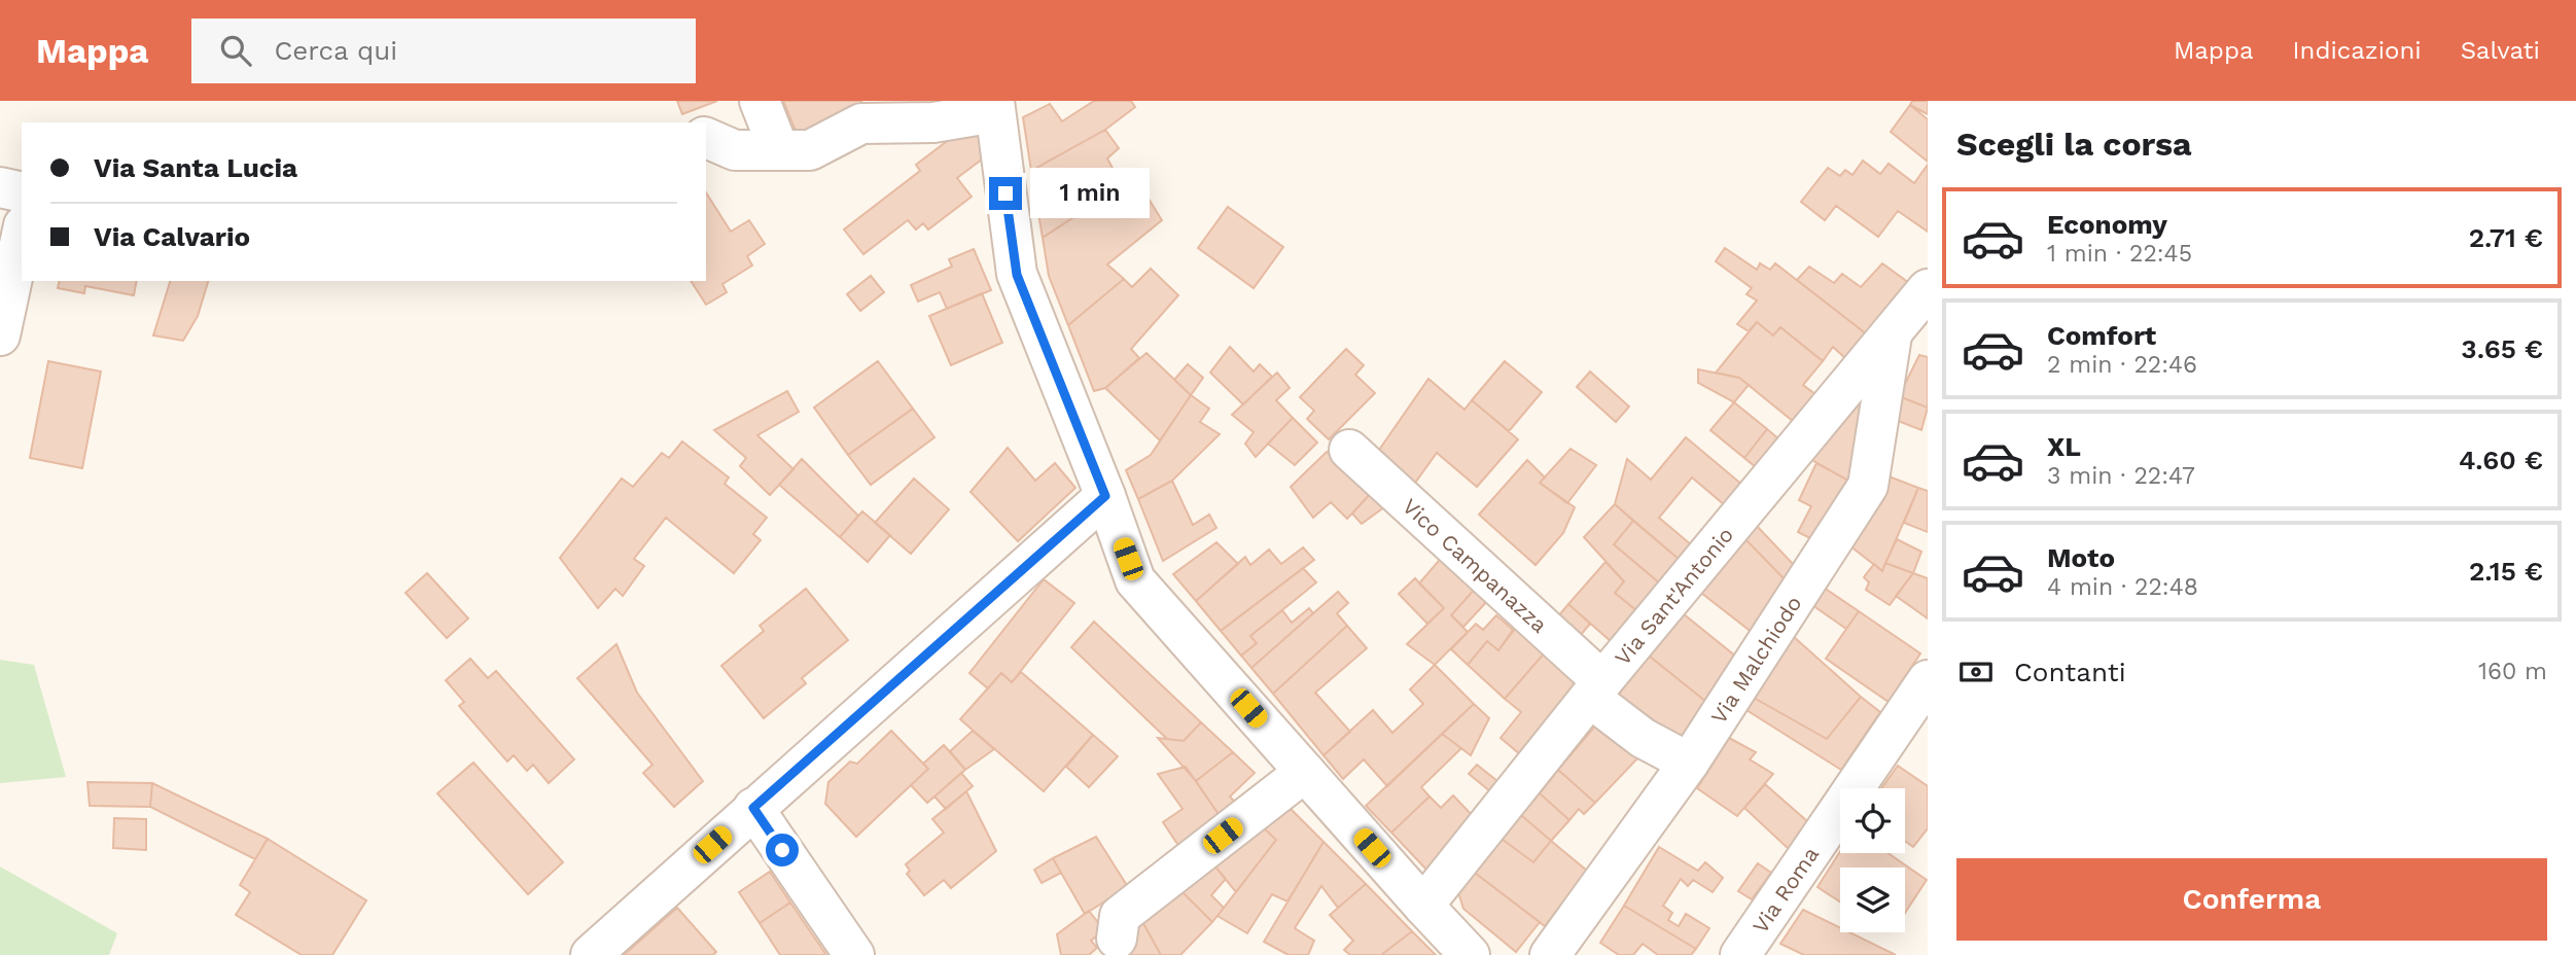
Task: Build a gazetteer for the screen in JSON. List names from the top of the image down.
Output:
{
  "streets": {
    "street": [
      "Vico Campanazza",
      "Via Sant'Antonio",
      "Via Malchiodo",
      "Via Roma"
    ]
  },
  "crossings": [
    ["Vico Campanazza", "Via Sant'Antonio"],
    ["Vico Campanazza", "Via Malchiodo"],
    ["Via Sant'Antonio", "Via Malchiodo"]
  ],
  "page": {
    "header": "Mappa",
    "search": "Cerca qui",
    "nav": ["Mappa", "Indicazioni", "Salvati"],
    "heading": "Scegli la corsa",
    "banner": ["Via Santa Lucia", "Via Calvario"],
    "bubble": "1 min",
    "list": [
      {
        "name": "Economy",
        "note": "1 min · 22:45",
        "value": "2.71 €"
      },
      {
        "name": "Comfort",
        "note": "2 min · 22:46",
        "value": "3.65 €"
      },
      {
        "name": "XL",
        "note": "3 min · 22:47",
        "value": "4.60 €"
      },
      {
        "name": "Moto",
        "note": "4 min · 22:48",
        "value": "2.15 €"
      }
    ],
    "pay": ["Contanti", "160 m"],
    "buttons": "Conferma"
  }
}
